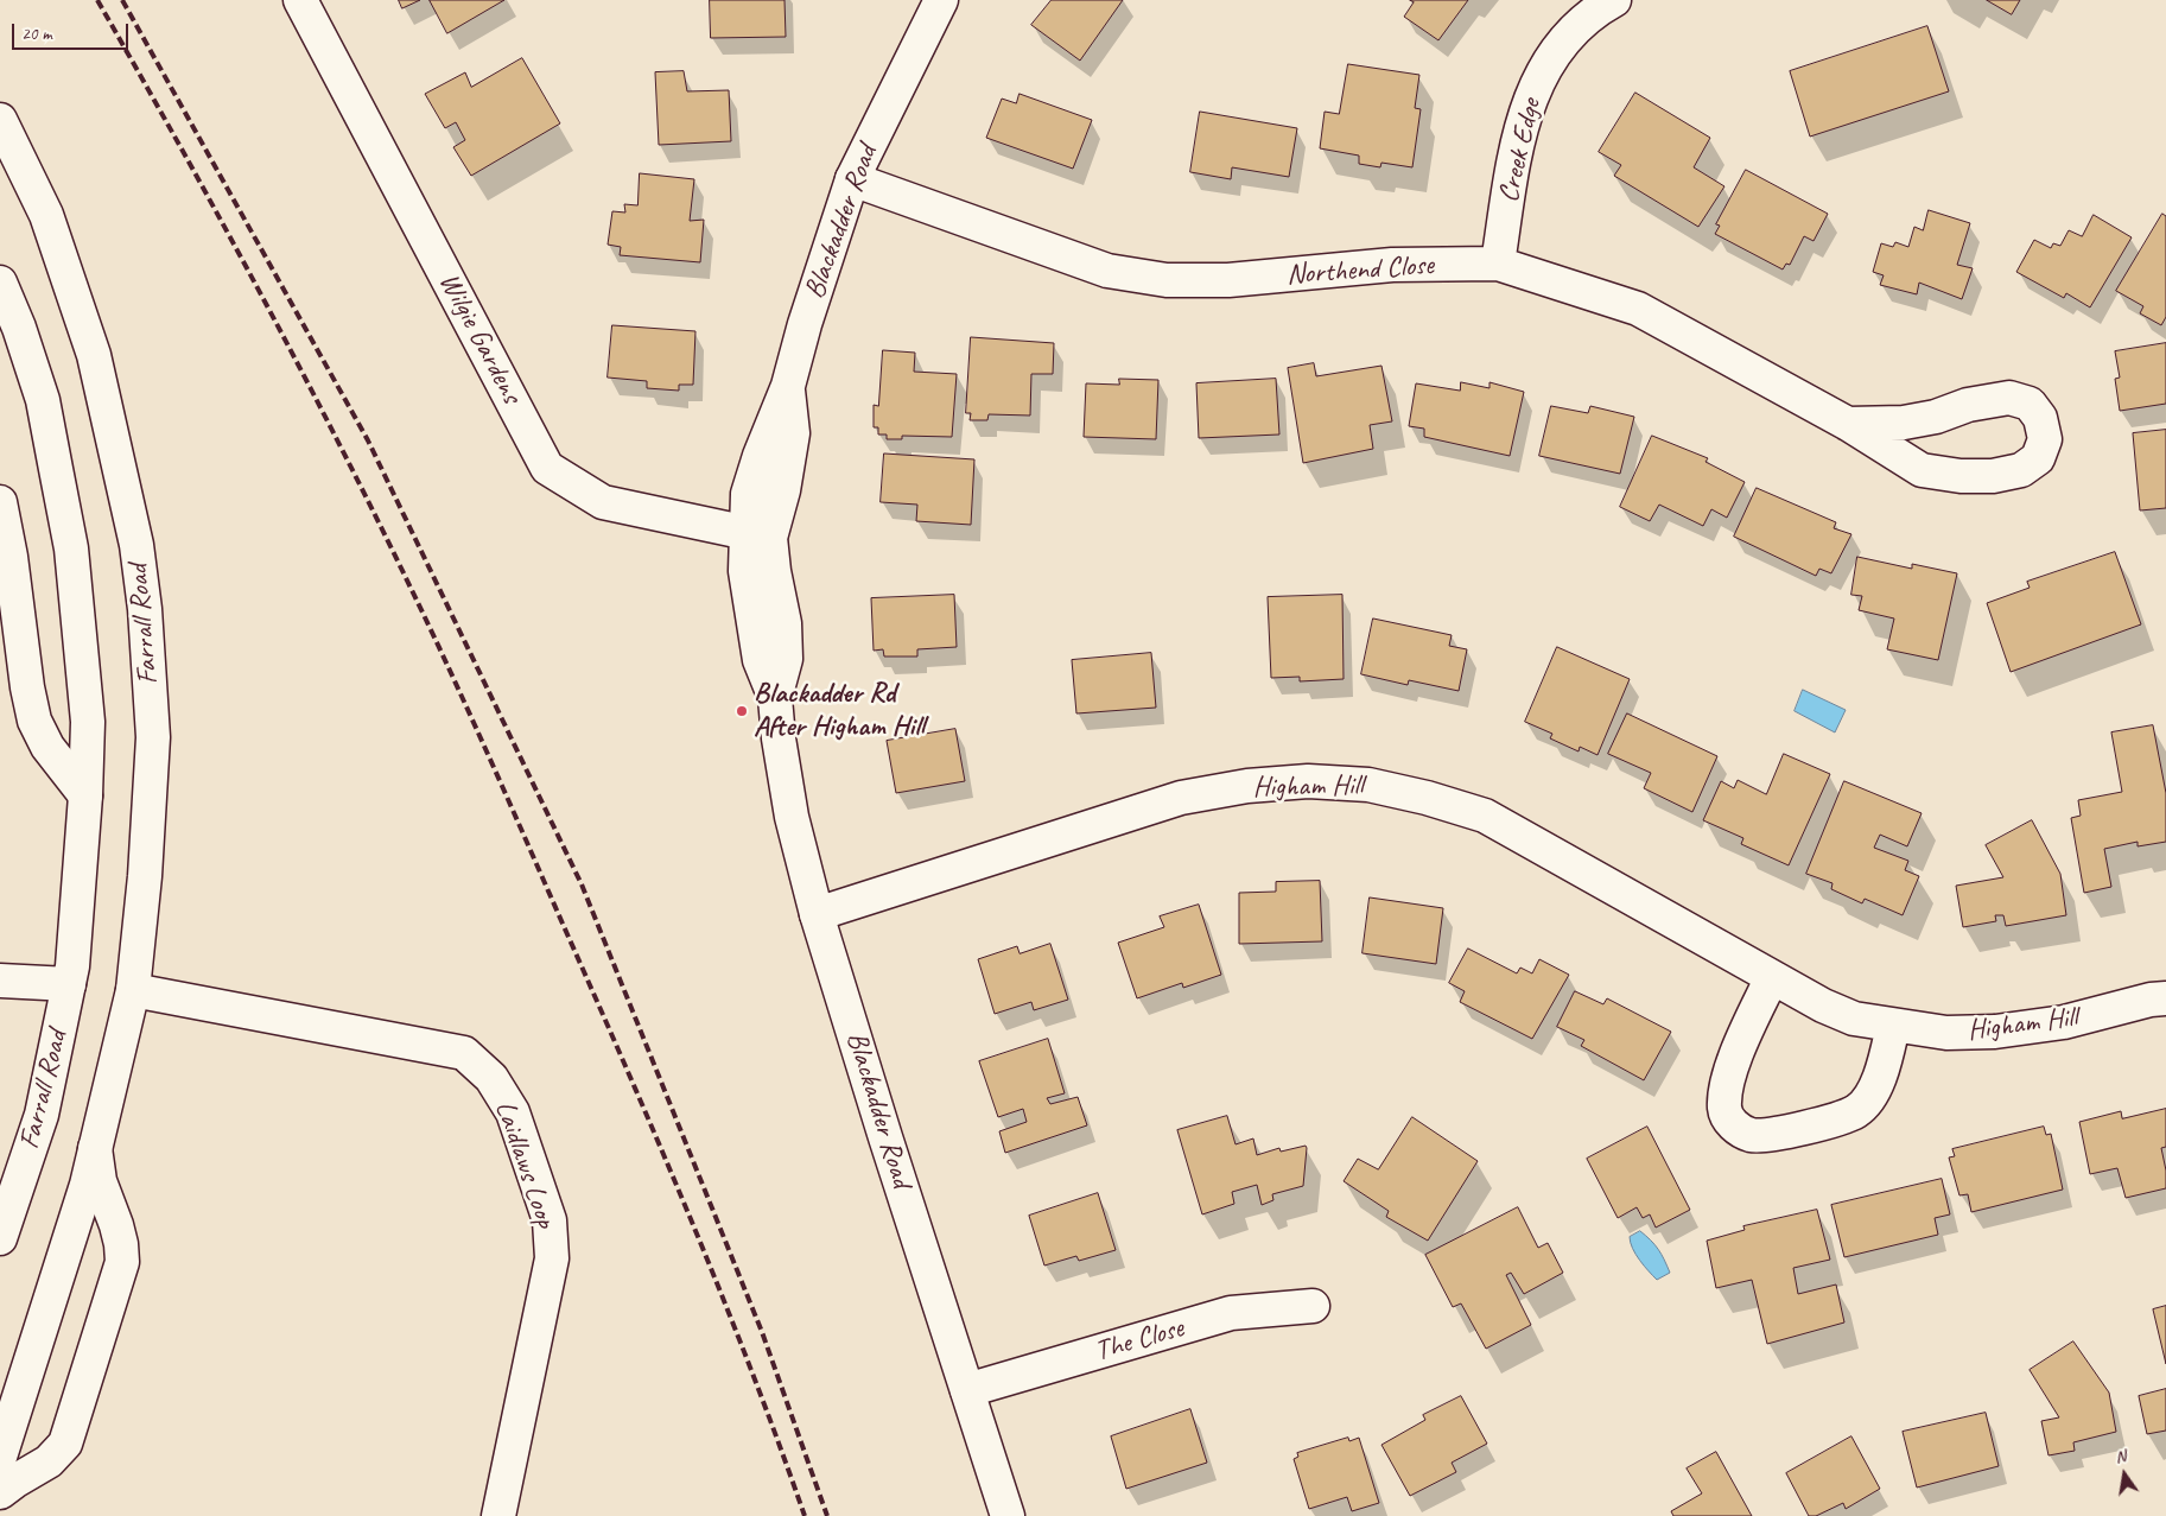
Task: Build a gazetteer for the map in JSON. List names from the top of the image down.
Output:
{
  "streets": {
    "street": [
      "Creek Edge",
      "Blackadder Road",
      "Northend Close",
      "Wilgie Gardens",
      "Farrall Road",
      "Higham Hill",
      "Laidlaws Loop",
      "The Close"
    ]
  },
  "crossings": [
    ["Creek Edge", "Northend Close"],
    ["Blackadder Road", "Northend Close"],
    ["Blackadder Road", "Wilgie Gardens"],
    ["Blackadder Road", "Higham Hill"],
    ["Blackadder Road", "The Close"],
    ["Farrall Road", "Laidlaws Loop"]
  ],
  "places": ["Blackadder Rd After Higham Hill"],
  "scale_bar": "20 m",
  "north": "top"
}
